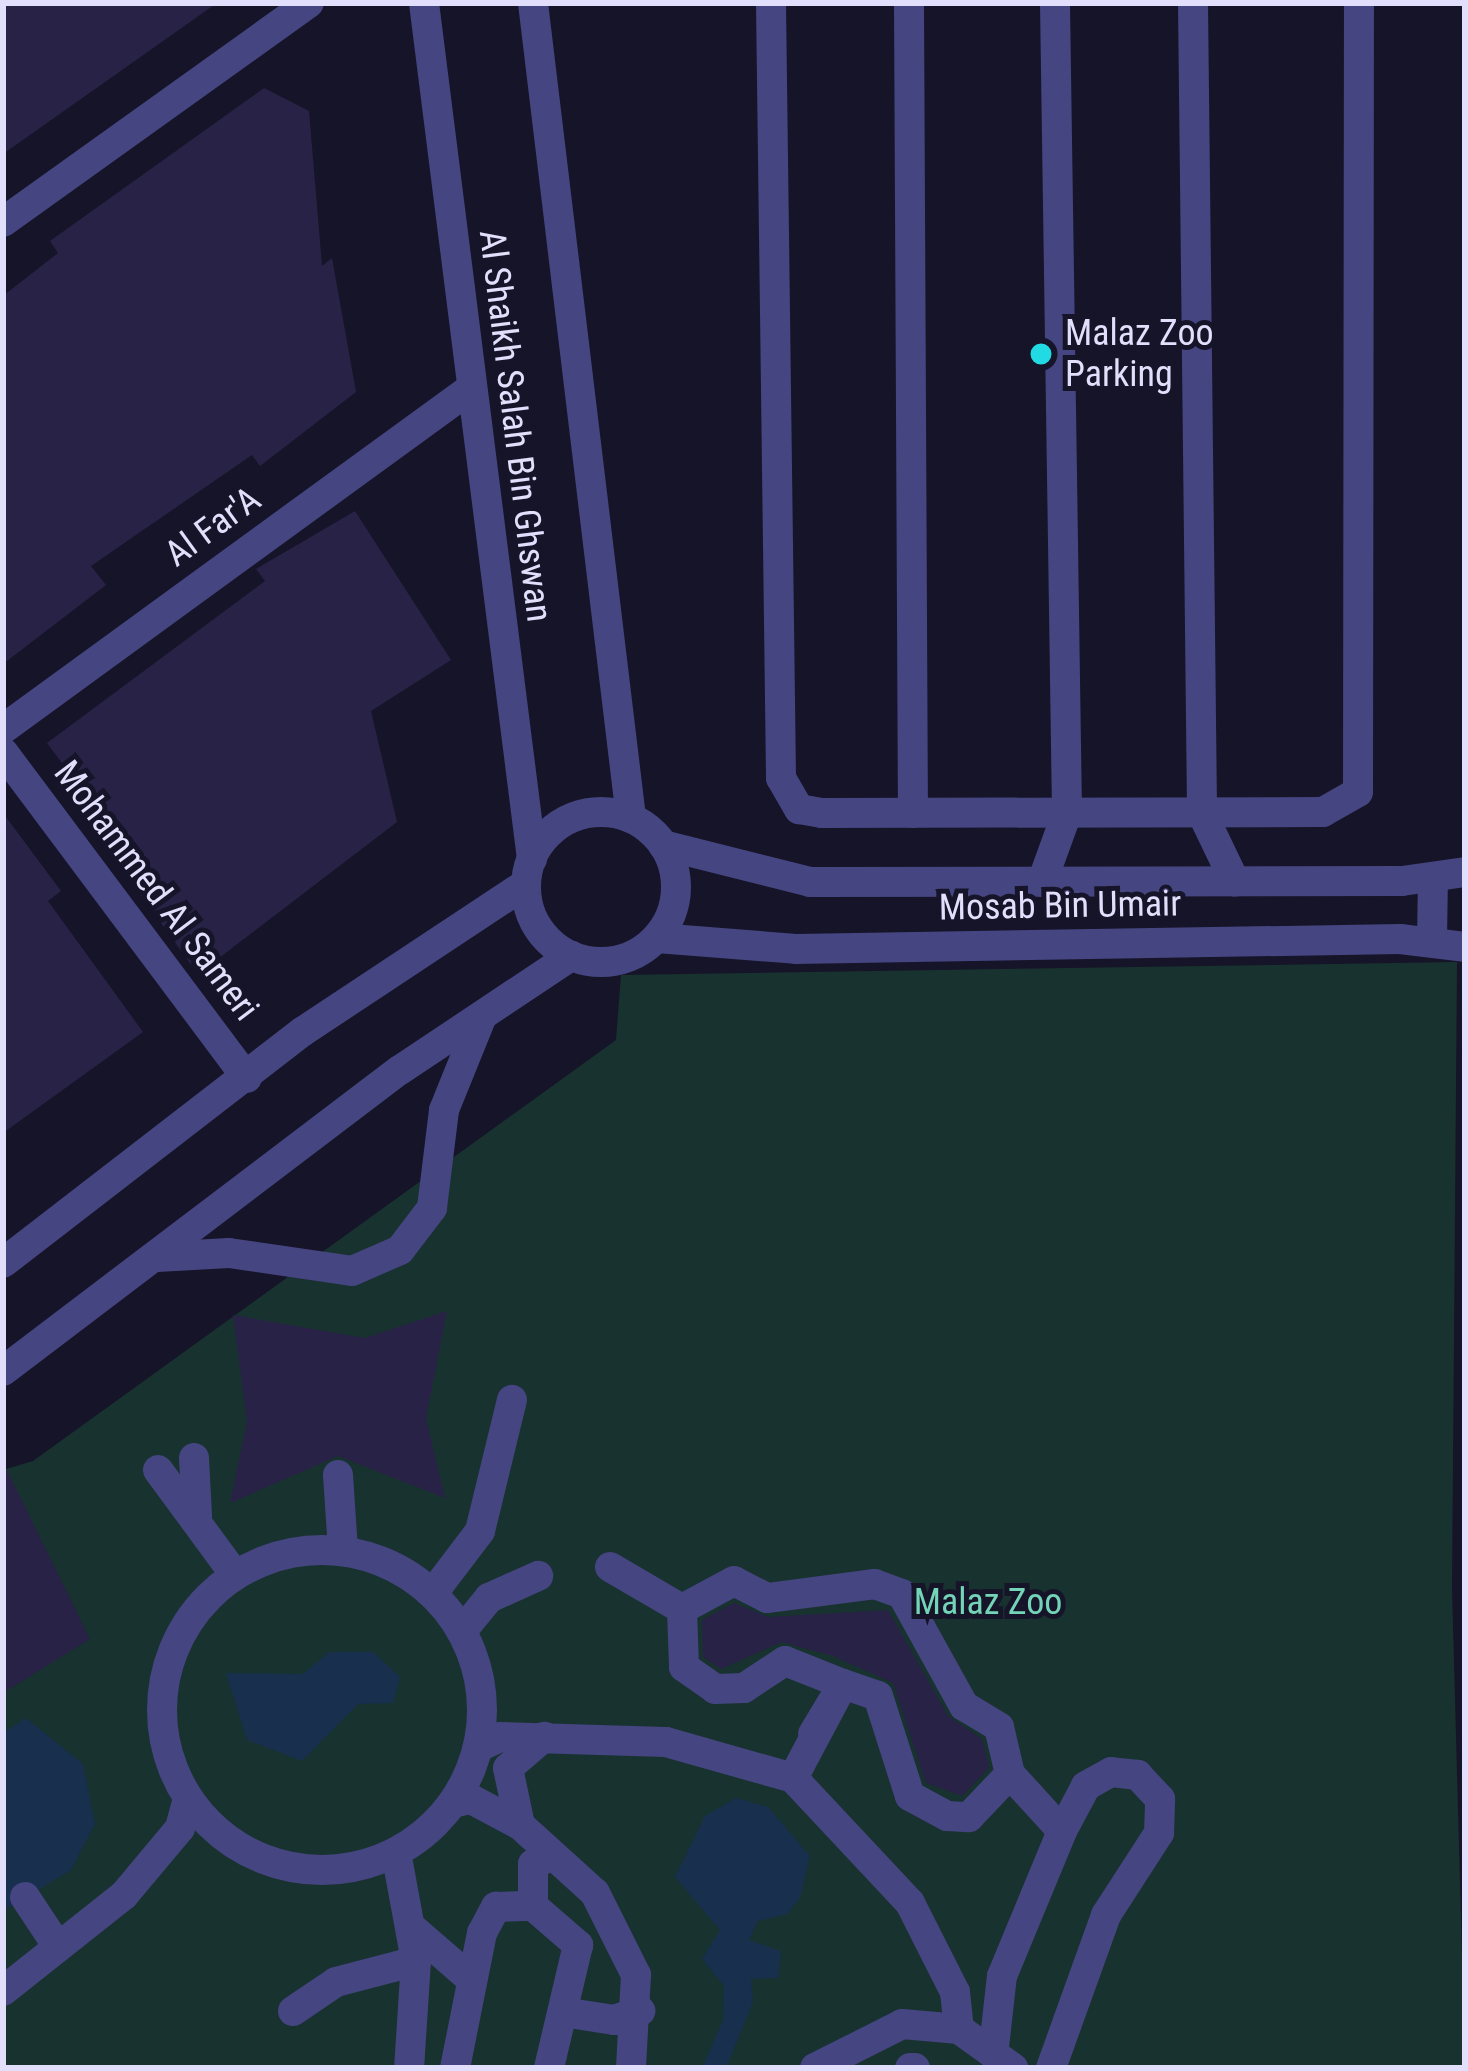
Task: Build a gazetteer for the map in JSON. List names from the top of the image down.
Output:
{
  "streets": {
    "street": [
      "Al Shaikh Salah Bin Ghswan",
      "Al Far'A",
      "Mohammed Al Sameri",
      "Mosab Bin Umair"
    ]
  },
  "crossings": [
    ["Al Shaikh Salah Bin Ghswan", "Al Far'A"],
    ["Al Shaikh Salah Bin Ghswan", "Mosab Bin Umair"]
  ],
  "parks": ["Malaz Zoo"],
  "places": ["Malaz Zoo Parking"]
}
